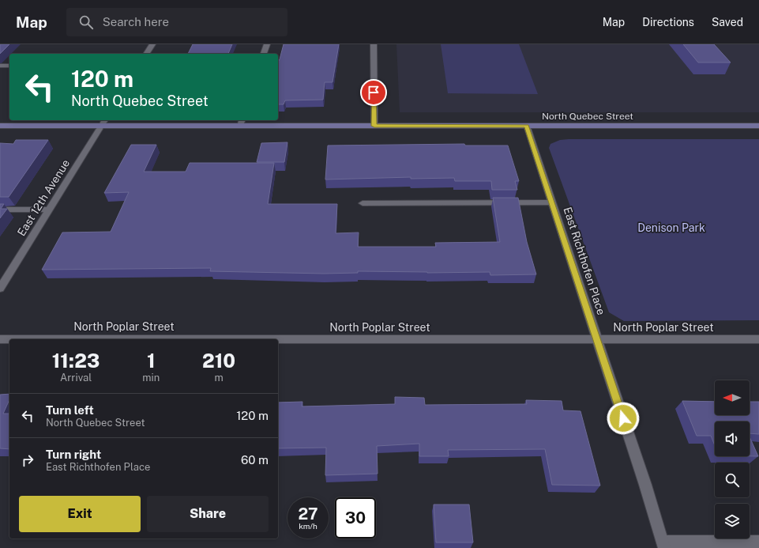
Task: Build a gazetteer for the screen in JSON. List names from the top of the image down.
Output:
{
  "streets": {
    "main road": ["North Quebec Street"],
    "street": ["East 12th Avenue", "East Richthofen Place", "North Poplar Street"]
  },
  "crossings": [
    ["North Quebec Street", "East 12th Avenue"],
    ["North Quebec Street", "East Richthofen Place"],
    ["East Richthofen Place", "North Poplar Street"]
  ],
  "parks": ["Denison Park"],
  "north": "left",
  "page": {
    "header": "Map",
    "search": "Search here",
    "nav": ["Map", "Directions", "Saved"],
    "turn": ["120 m", "North Quebec Street"],
    "eta": [
      "11:23",
      "Arrival",
      "1",
      "min",
      "210",
      "m"
    ],
    "list": [
      {
        "name": "Turn left",
        "note": "North Quebec Street",
        "value": "120 m"
      },
      {
        "name": "Turn right",
        "note": "East Richthofen Place",
        "value": "60 m"
      }
    ],
    "buttons": ["Exit", "Share"],
    "speed": "27 km/h",
    "limit": "30"
  }
}
